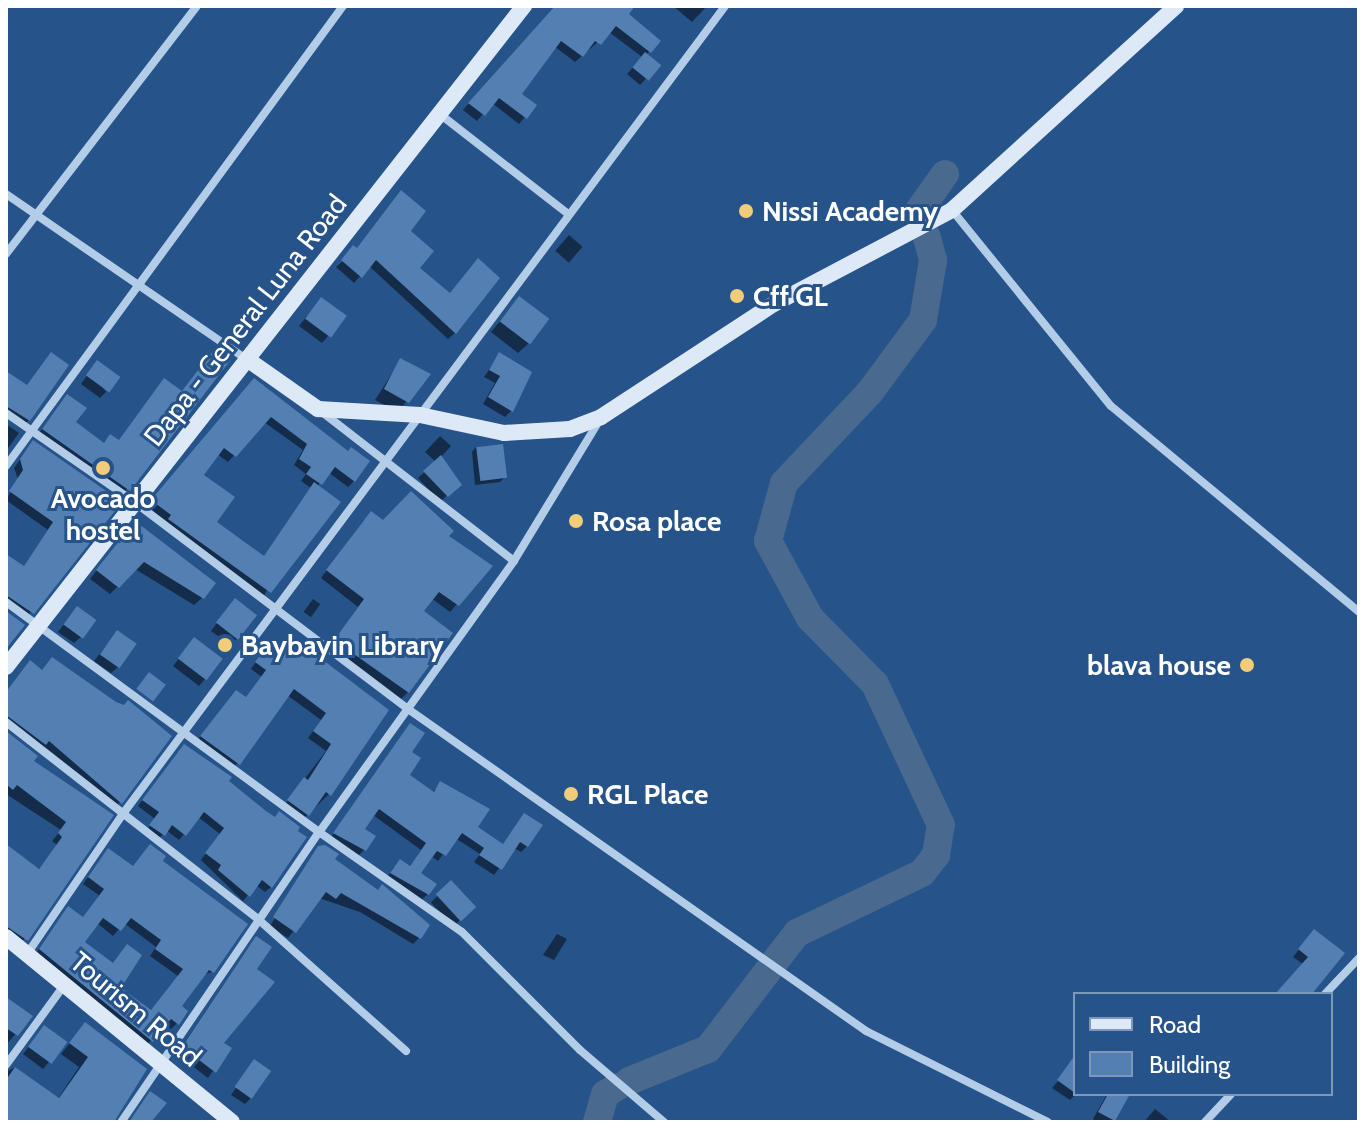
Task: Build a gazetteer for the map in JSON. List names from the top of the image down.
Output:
{
  "streets": {
    "street": ["Dapa - General Luna Road", "Tourism Road"]
  },
  "places": [
    "Nissi Academy",
    "Cff GL",
    "Avocado hostel",
    "Rosa place",
    "Baybayin Library",
    "blava house",
    "RGL Place"
  ],
  "legend": ["Road", "Building"]
}
